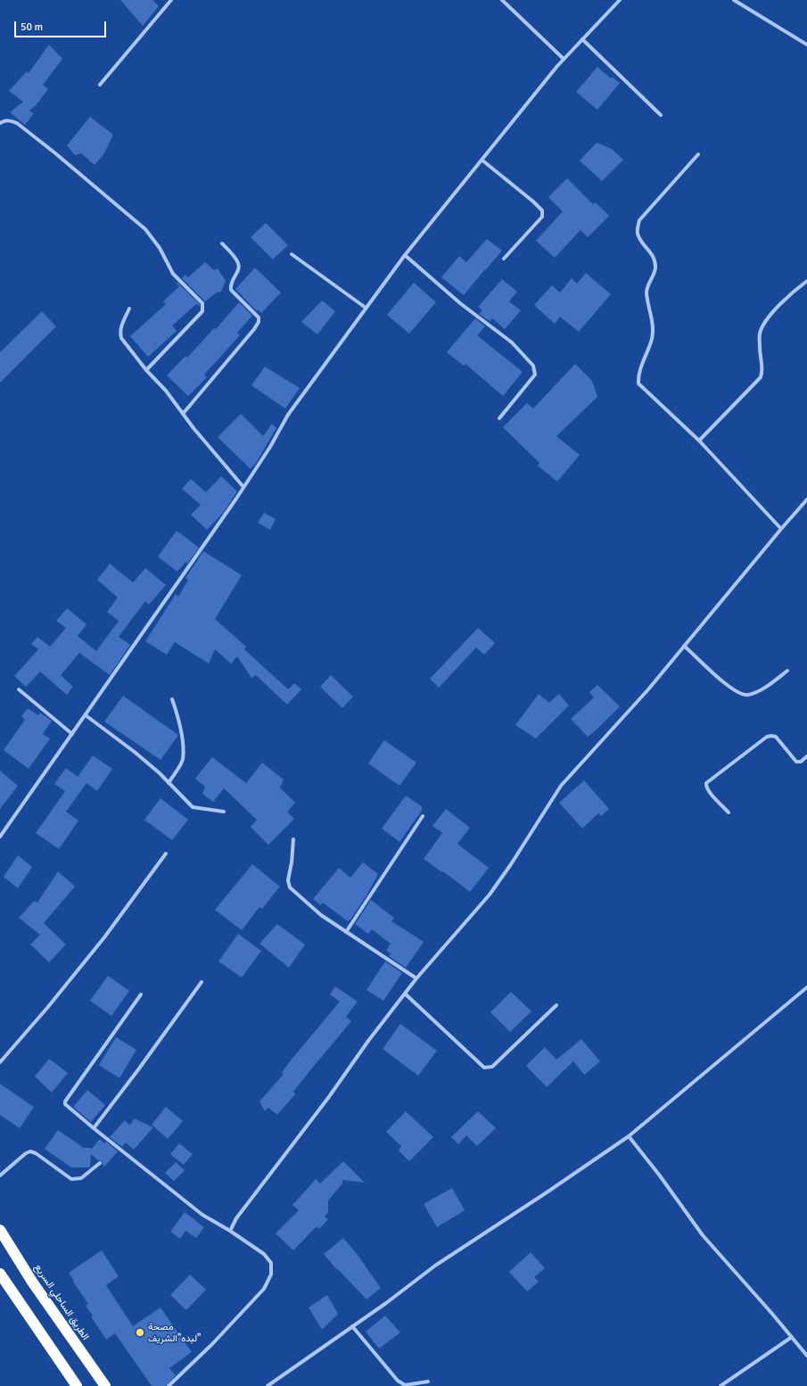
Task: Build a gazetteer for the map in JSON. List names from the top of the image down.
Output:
{
  "streets": {
    "highway": ["الطريق الساحلي السريع"]
  },
  "places": ["مصحة لبده\"الشريف\""],
  "scale_bar": "50 m"
}
